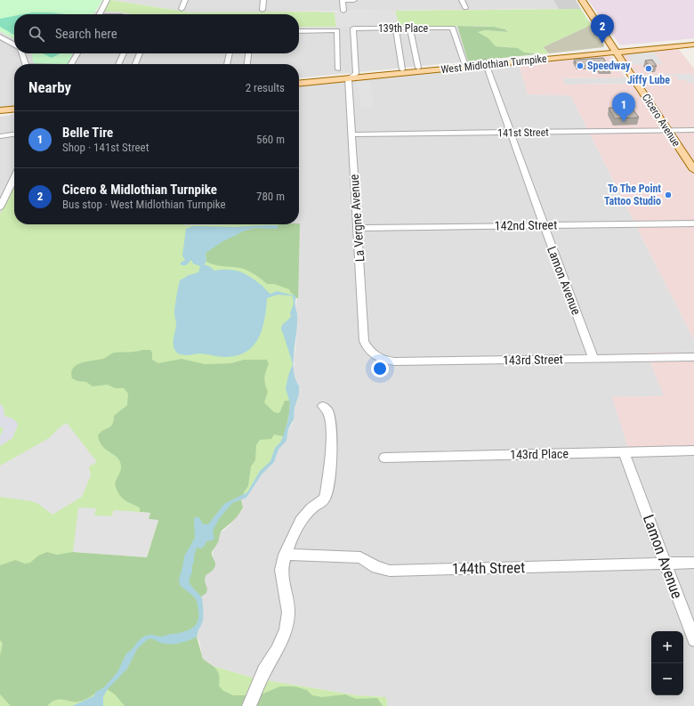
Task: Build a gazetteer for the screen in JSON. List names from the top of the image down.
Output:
{
  "streets": {
    "main road": ["West Midlothian Turnpike", "Cicero Avenue"],
    "street": [
      "139th Place",
      "141st Street",
      "La Vergne Avenue",
      "142nd Street",
      "Lamon Avenue",
      "143rd Street",
      "143rd Place",
      "144th Street"
    ]
  },
  "crossings": [
    ["139th Place", "West Midlothian Turnpike"],
    ["West Midlothian Turnpike", "Cicero Avenue"],
    ["West Midlothian Turnpike", "La Vergne Avenue"],
    ["West Midlothian Turnpike", "Lamon Avenue"],
    ["Cicero Avenue", "141st Street"],
    ["141st Street", "La Vergne Avenue"],
    ["141st Street", "Lamon Avenue"],
    ["La Vergne Avenue", "142nd Street"],
    ["La Vergne Avenue", "143rd Street"],
    ["142nd Street", "Lamon Avenue"],
    ["Lamon Avenue", "143rd Street"],
    ["Lamon Avenue", "143rd Place"],
    ["Lamon Avenue", "144th Street"]
  ],
  "places": ["Speedway", "Jiffy Lube", "To The Point Tattoo Studio"],
  "page": {
    "pins": ["2", "1"],
    "search": "Search here",
    "heading": ["Nearby", "2 results"],
    "list": [
      {
        "mark": "1",
        "name": "Belle Tire",
        "note": "Shop · 141st Street",
        "value": "560 m"
      },
      {
        "mark": "2",
        "name": "Cicero & Midlothian Turnpike",
        "note": "Bus stop · West Midlothian Turnpike",
        "value": "780 m"
      }
    ],
    "map_buttons": ["+", "−"]
  }
}
